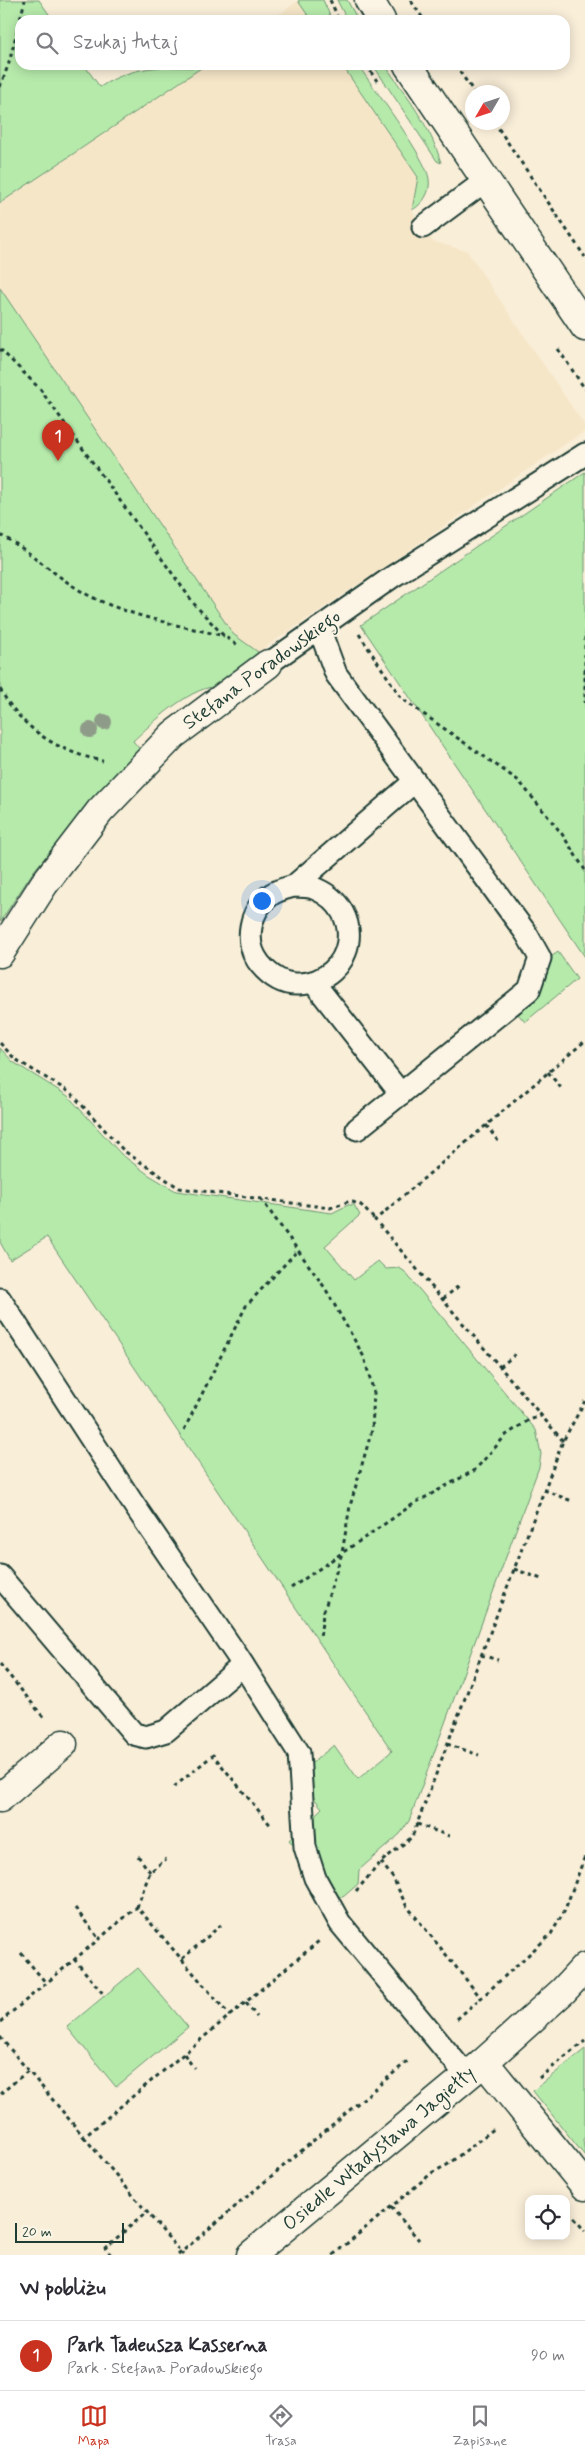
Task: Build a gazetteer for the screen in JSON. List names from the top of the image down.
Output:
{
  "streets": {
    "street": ["Stefana Poradowskiego", "Osiedle Władysława Jagiełły"]
  },
  "scale_bar": "20 m",
  "north": "bottom left",
  "page": {
    "search": "Szukaj tutaj",
    "pins": "1",
    "scale": "20 m",
    "heading": "W pobliżu",
    "list": [
      {
        "mark": "1",
        "name": "Park Tadeusza Kasserna",
        "note": "Park · Stefana Poradowskiego",
        "value": "90 m"
      }
    ],
    "nav": ["Mapa", "Trasa", "Zapisane"]
  }
}
